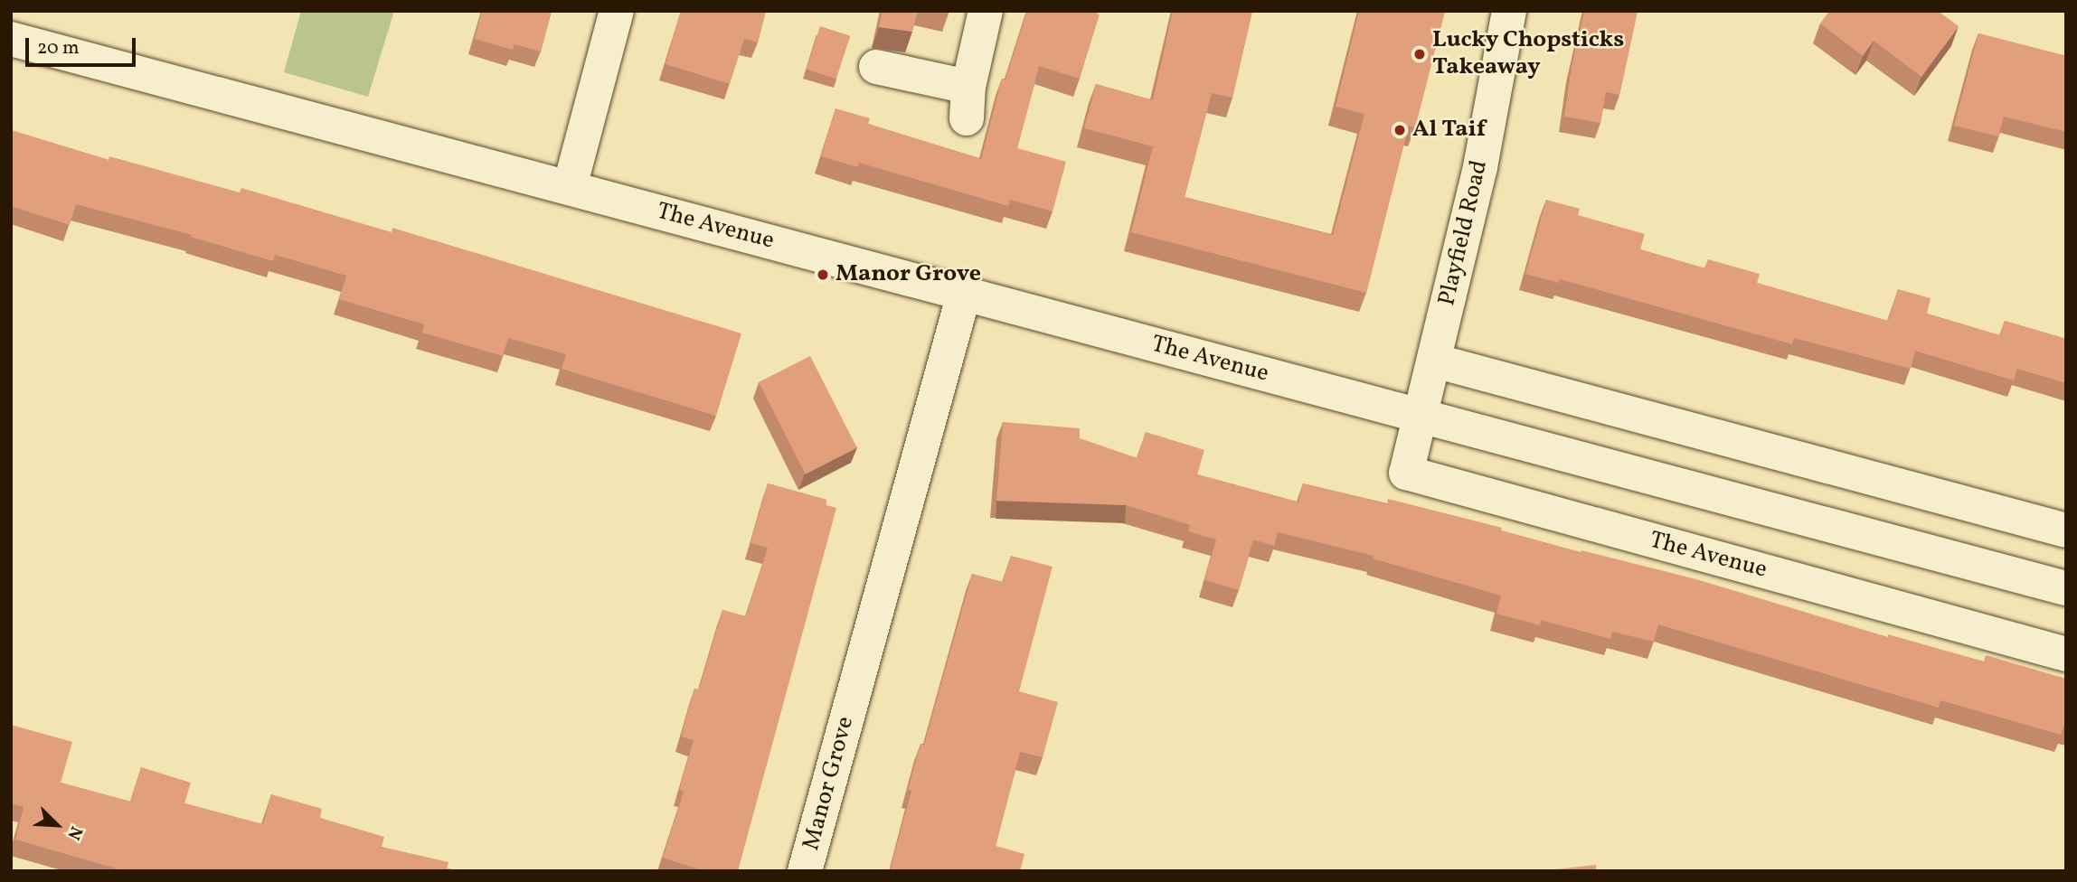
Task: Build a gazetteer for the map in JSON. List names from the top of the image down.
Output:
{
  "streets": {
    "street": ["The Avenue", "Playfield Road", "Manor Grove"]
  },
  "crossings": [
    ["The Avenue", "Playfield Road"],
    ["The Avenue", "Manor Grove"]
  ],
  "places": ["Lucky Chopsticks Takeaway", "Al Taif", "Manor Grove"],
  "scale_bar": "20 m",
  "north": "bottom right"
}
